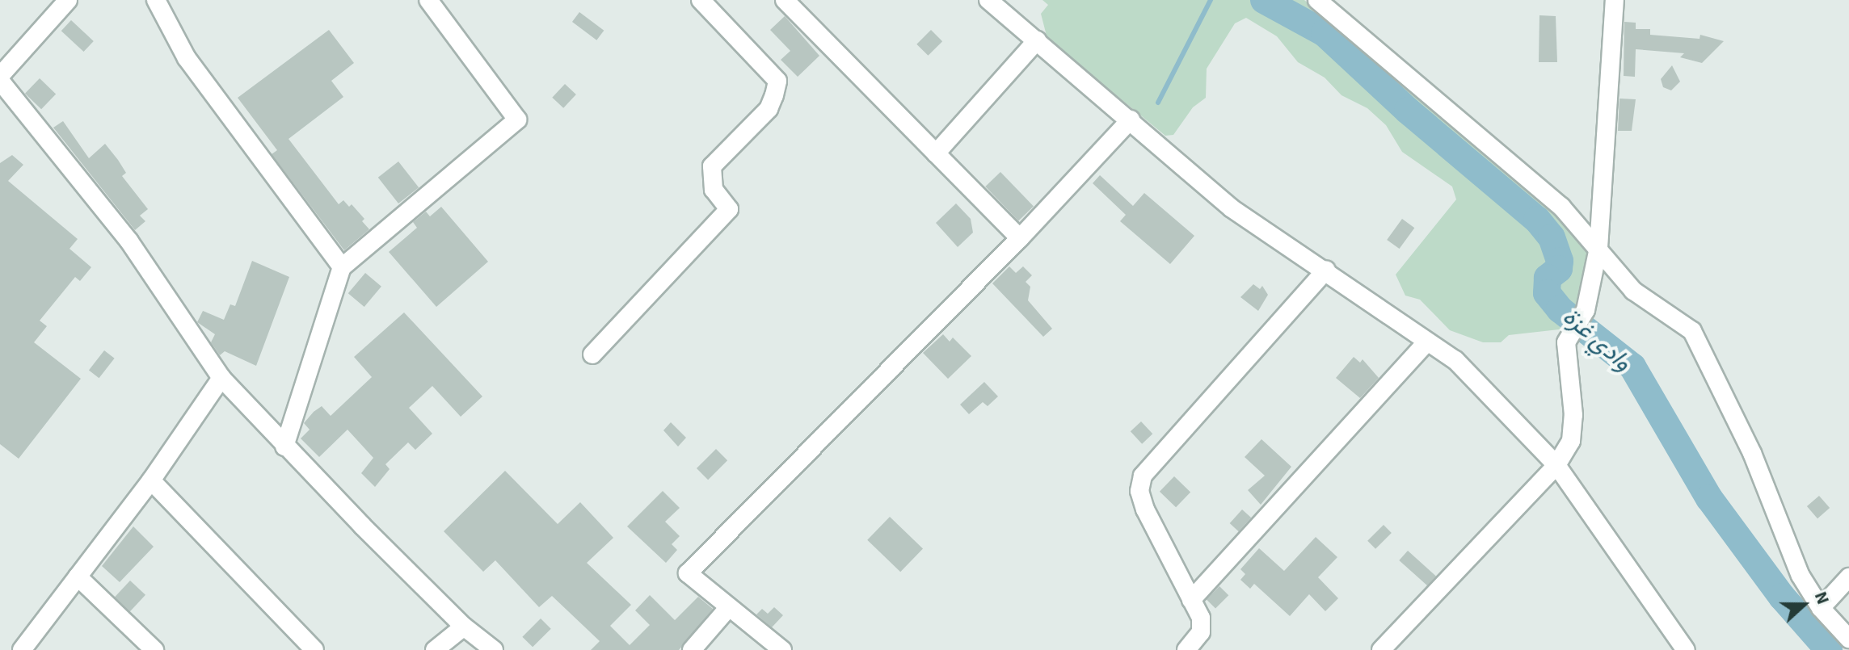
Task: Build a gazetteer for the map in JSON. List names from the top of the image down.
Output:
{
  "water": ["وادي غزة"],
  "north": "right"
}
